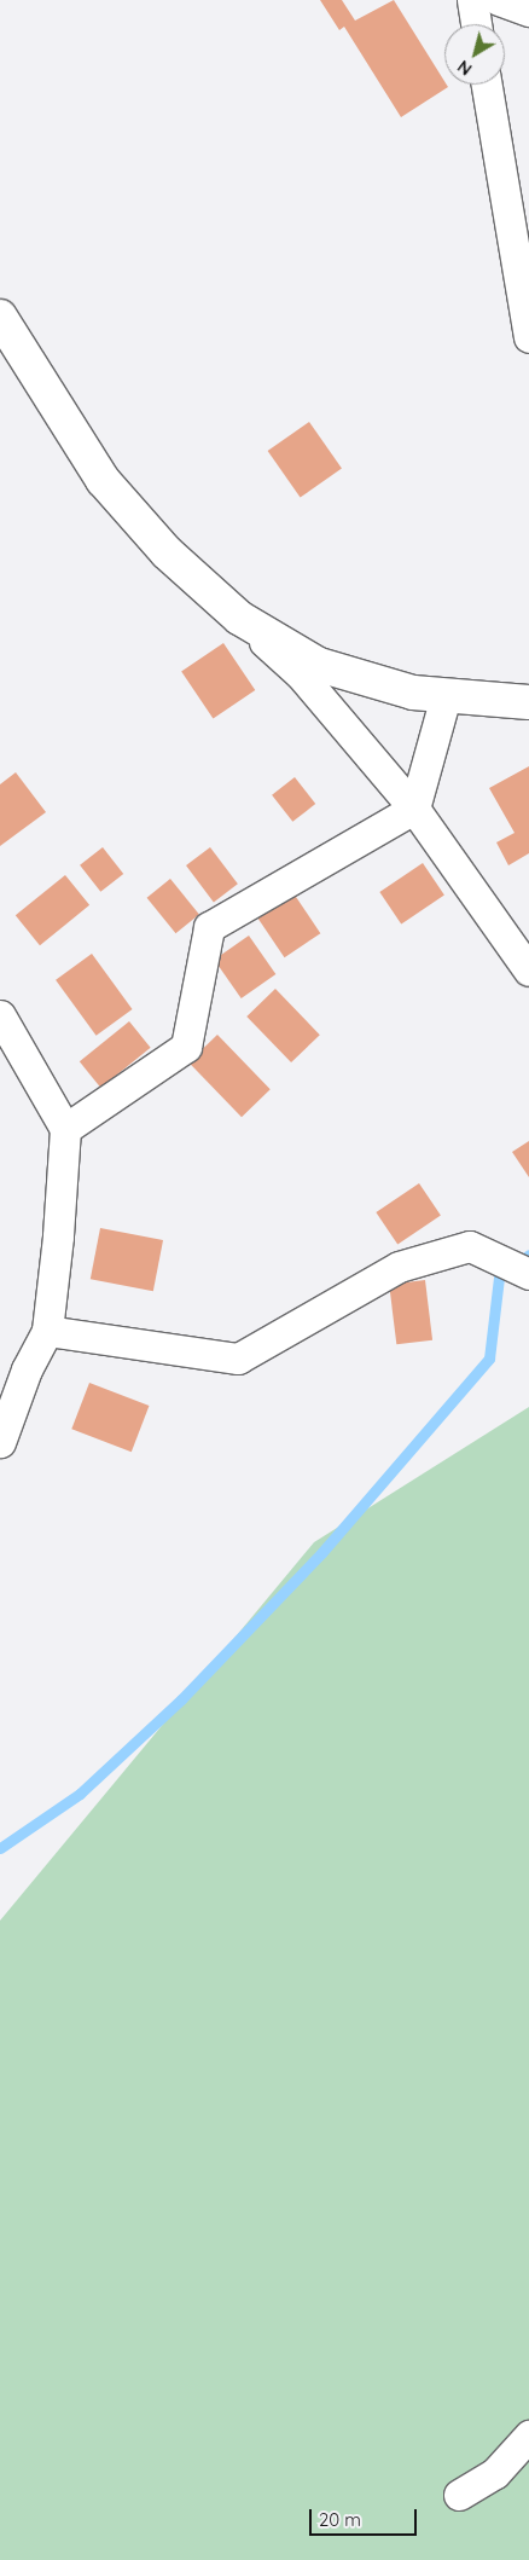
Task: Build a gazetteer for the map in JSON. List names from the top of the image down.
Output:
{
  "scale_bar": "20 m",
  "north": "bottom left"
}
